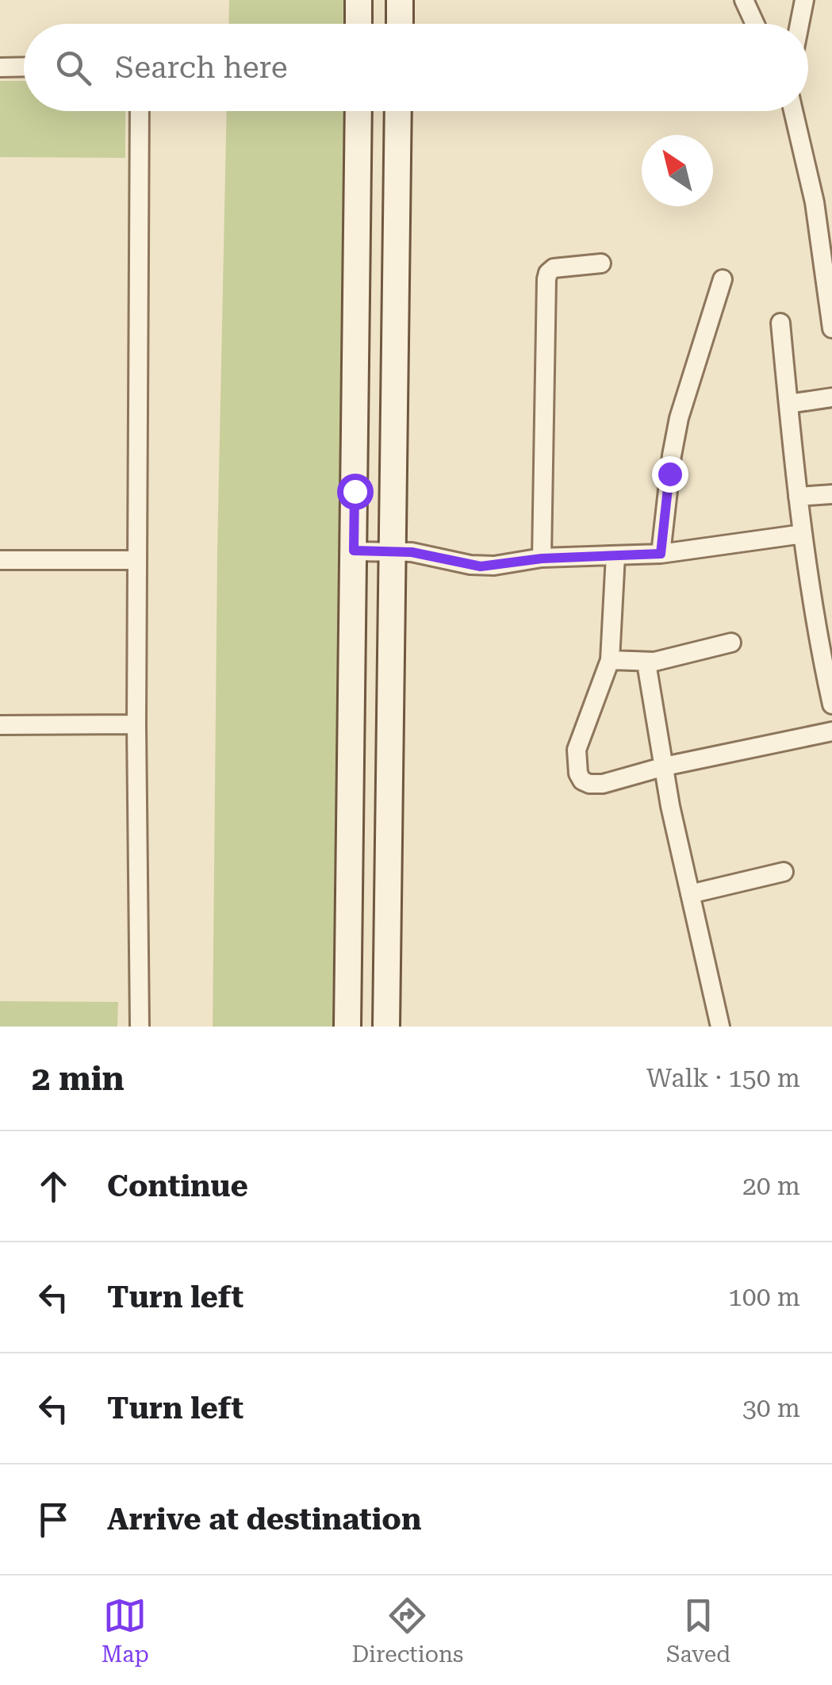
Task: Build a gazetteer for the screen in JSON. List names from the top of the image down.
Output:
{
  "north": "top left",
  "page": {
    "search": "Search here",
    "heading": ["2 min", "Walk · 150 m"],
    "list": [
      ["Continue", "20 m"],
      ["Turn left", "100 m"],
      ["Turn left", "30 m"],
      "Arrive at destination"
    ],
    "nav": ["Map", "Directions", "Saved"]
  }
}
